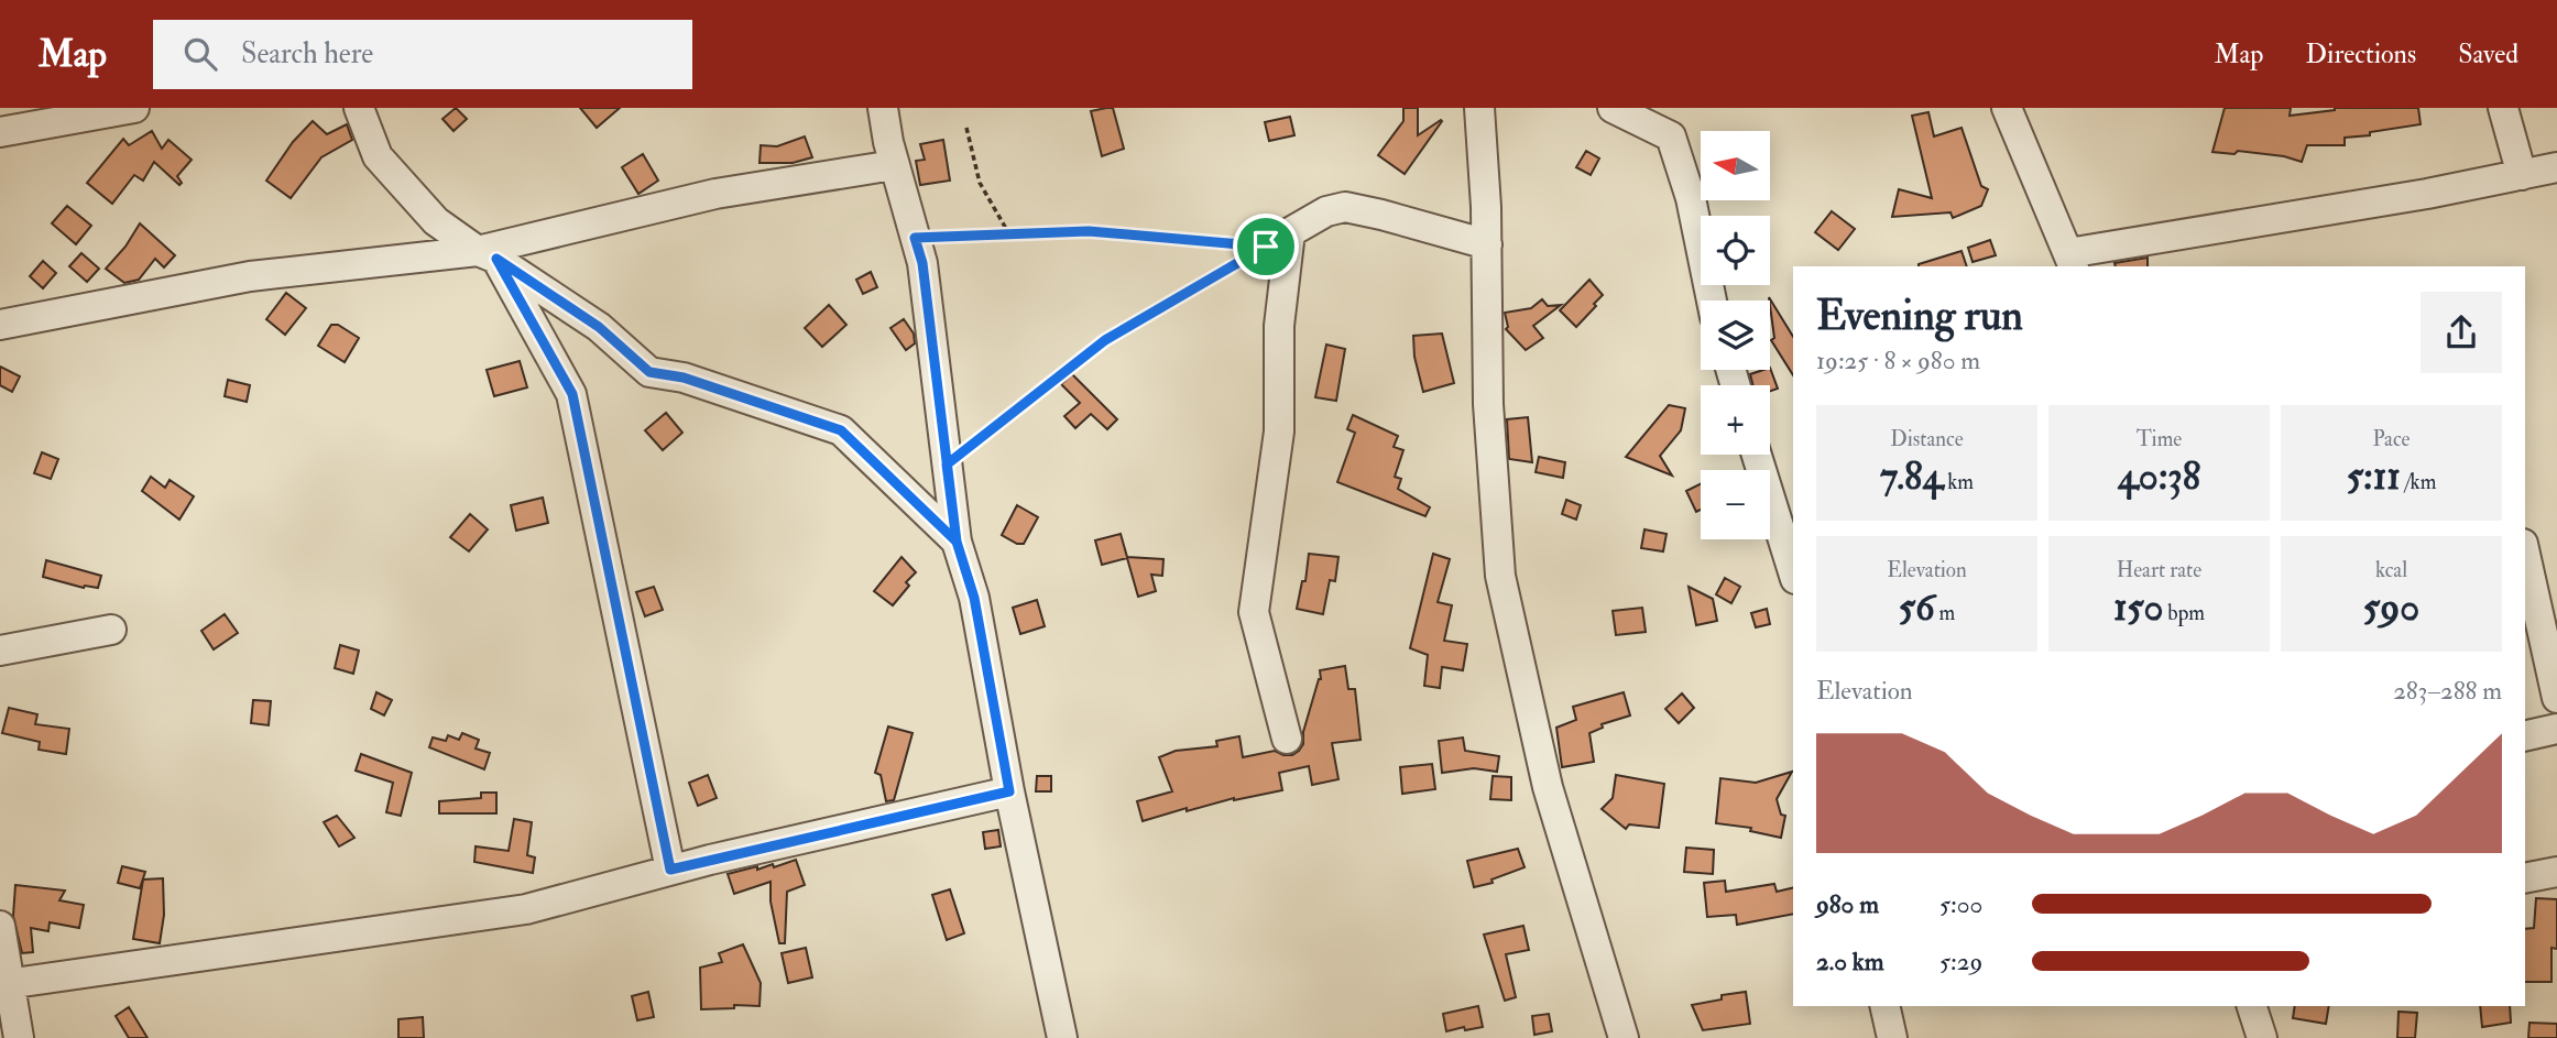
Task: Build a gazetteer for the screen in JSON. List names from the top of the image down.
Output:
{
  "north": "left",
  "page": {
    "header": "Map",
    "search": "Search here",
    "nav": ["Map", "Directions", "Saved"],
    "map_buttons": ["+", "−"],
    "heading": ["Evening run", "19:25 · 8 × 980 m"],
    "stats": [
      ["Distance", "7.84 km"],
      ["Time", "40:38"],
      ["Pace", "5:11 /km"],
      ["Elevation", "56 m"],
      ["Heart rate", "150 bpm"],
      ["kcal", "590"]
    ],
    "chart": ["Elevation", "283–288 m"],
    "list": [
      {
        "name": "980 m",
        "note": "5:00"
      },
      {
        "name": "2.0 km",
        "note": "5:29"
      }
    ]
  }
}
